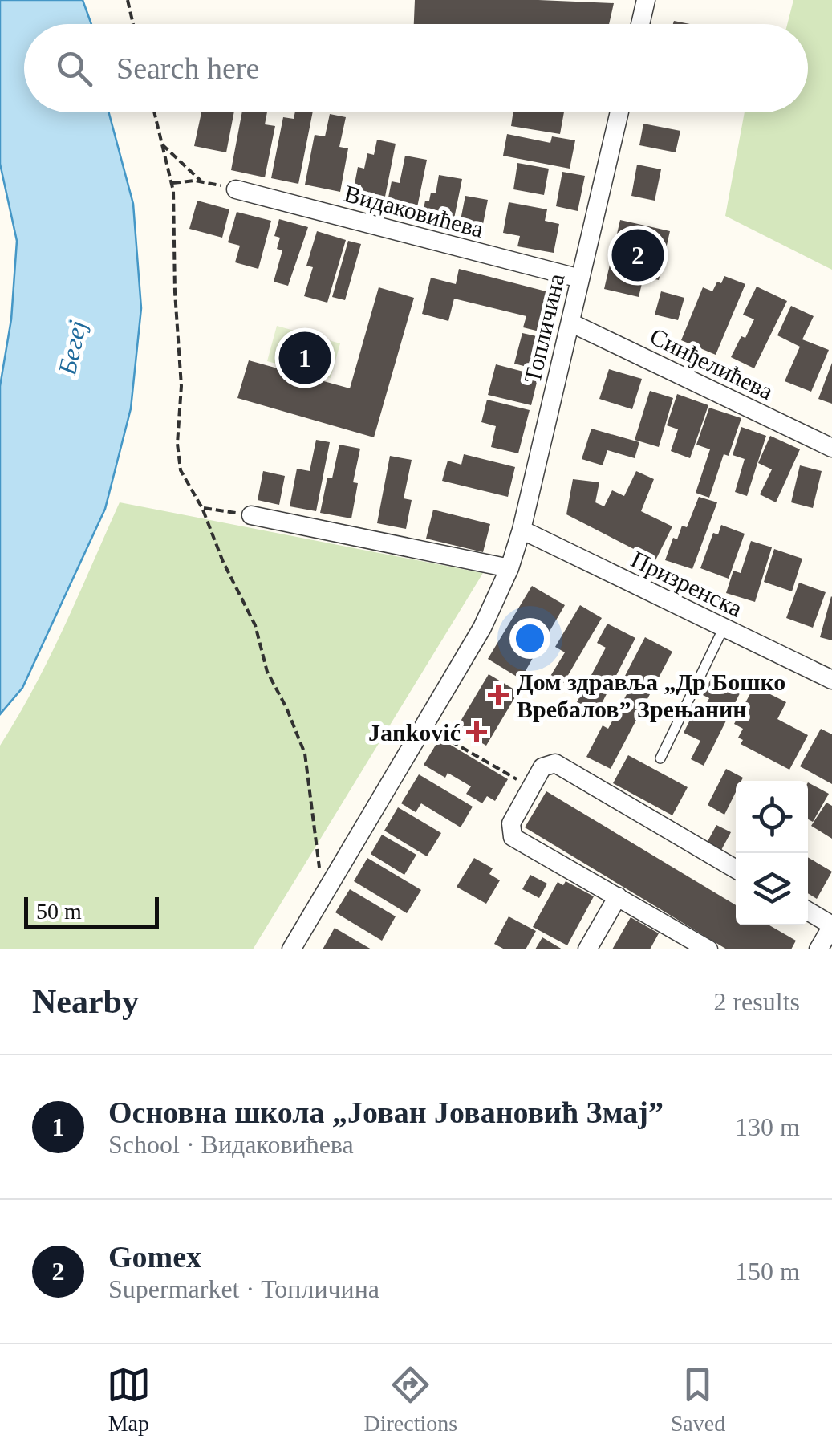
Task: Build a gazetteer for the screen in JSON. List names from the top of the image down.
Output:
{
  "streets": {
    "street": [
      "Видаковићева",
      "Топличина",
      "Синђелићева",
      "Призренска"
    ]
  },
  "crossings": [
    ["Видаковићева", "Топличина"],
    ["Топличина", "Синђелићева"],
    ["Топличина", "Призренска"]
  ],
  "water": ["Бегеј"],
  "places": {
    "health": ["Дом здравља „Др Бошко Вребалов” Зрењанин", "Janković"]
  },
  "scale_bar": "50 m",
  "page": {
    "search": "Search here",
    "pins": ["2", "1"],
    "scale": "50 m",
    "heading": ["Nearby", "2 results"],
    "list": [
      {
        "mark": "1",
        "name": "Основна школа „Јован Јовановић Змај”",
        "note": "School · Видаковићева",
        "value": "130 m"
      },
      {
        "mark": "2",
        "name": "Gomex",
        "note": "Supermarket · Топличина",
        "value": "150 m"
      }
    ],
    "nav": ["Map", "Directions", "Saved"]
  }
}
